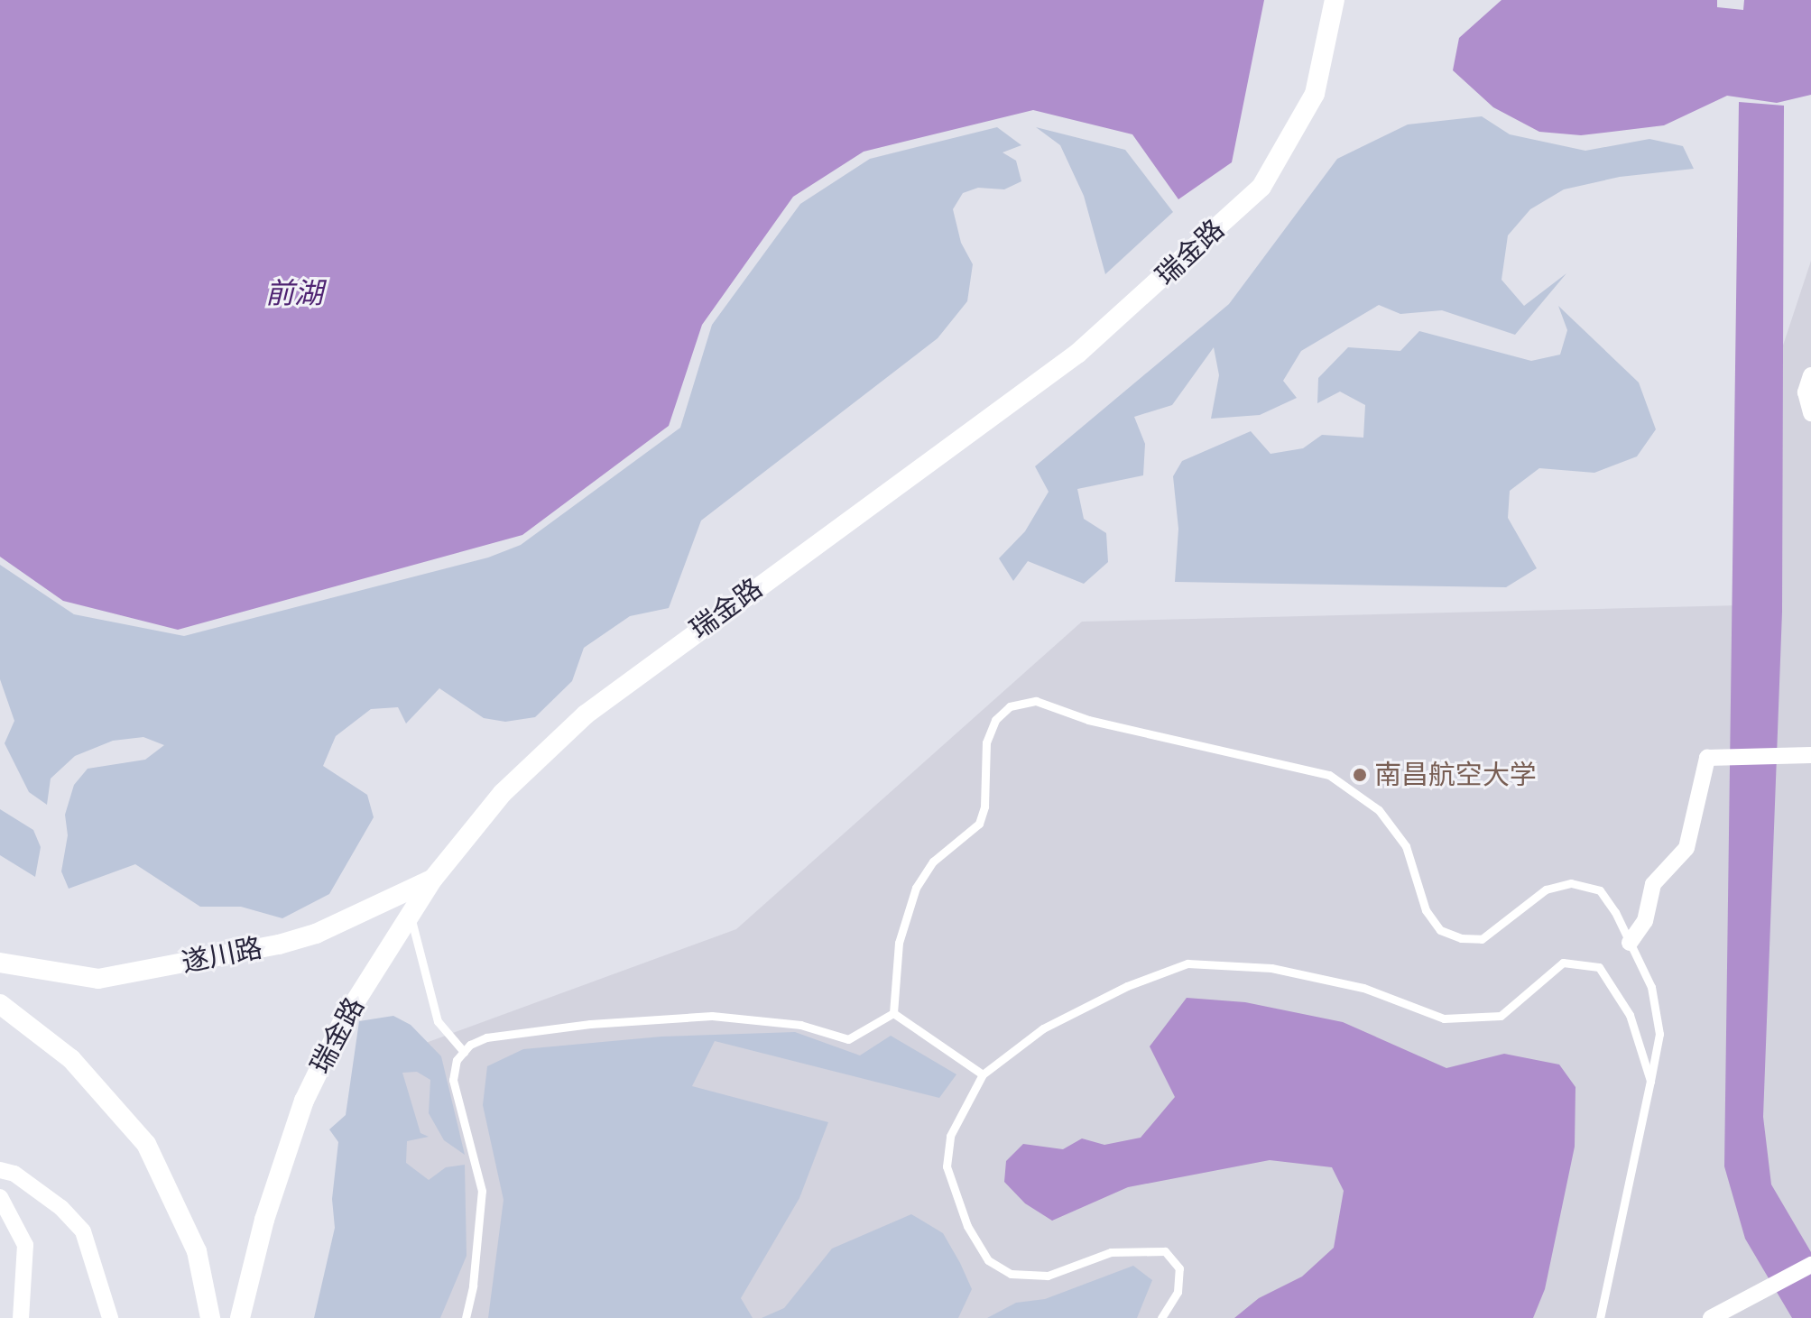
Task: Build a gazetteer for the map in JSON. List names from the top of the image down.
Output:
{
  "streets": {
    "street": ["瑞金路", "遂川路"]
  },
  "crossings": [
    ["瑞金路", "遂川路"]
  ],
  "water": ["前湖"],
  "places": ["南昌航空大学"]
}
